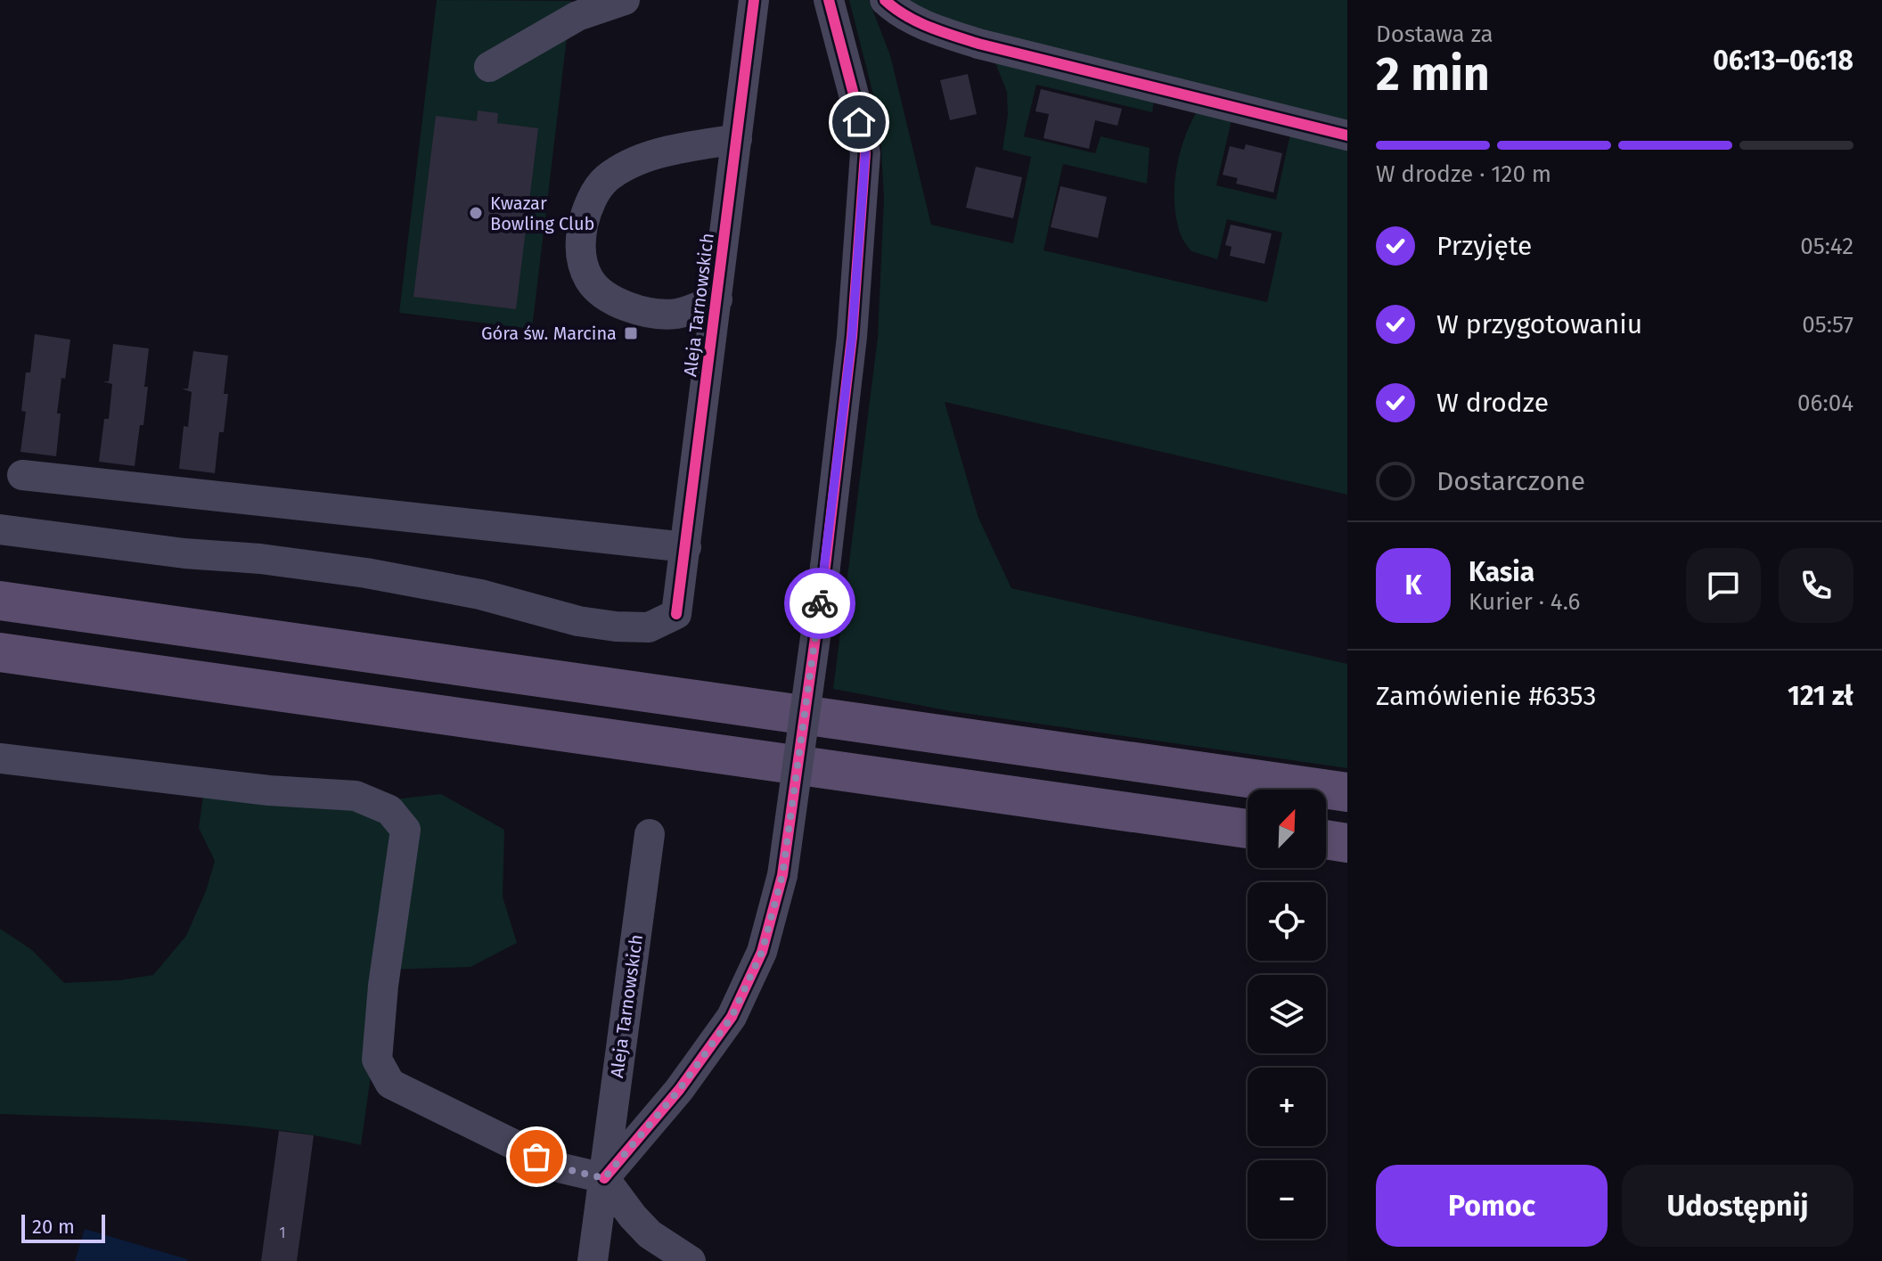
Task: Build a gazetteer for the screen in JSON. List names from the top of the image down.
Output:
{
  "streets": {
    "street": ["Aleja Tarnowskich"]
  },
  "places": {
    "other": ["Kwazar Bowling Club"],
    "transit": ["Góra św. Marcina"]
  },
  "house_numbers": ["1"],
  "scale_bar": "20 m",
  "north": "top right",
  "page": {
    "heading": ["2 min", "Dostawa za", "06:13–06:18"],
    "panel": [
      "Kasia",
      "Kurier · 4.6",
      "Zamówienie #6353",
      "121 zł"
    ],
    "bar": "W drodze · 120 m",
    "list": [
      ["Przyjęte", "05:42"],
      ["W przygotowaniu", "05:57"],
      ["W drodze", "06:04"],
      "Dostarczone"
    ],
    "round": "K",
    "map_buttons": ["+", "−"],
    "buttons": ["Pomoc", "Udostępnij"],
    "scale": "20 m"
  }
}
